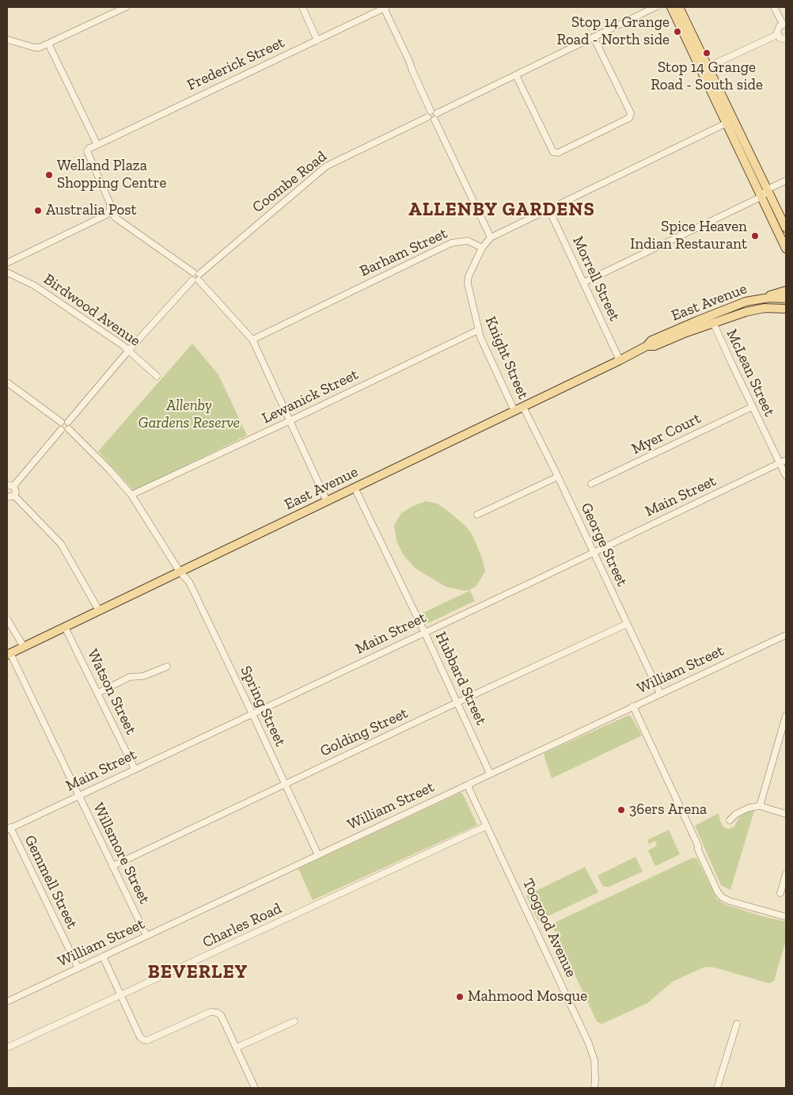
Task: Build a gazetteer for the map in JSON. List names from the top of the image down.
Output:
{
  "streets": {
    "main road": ["East Avenue"],
    "street": [
      "Frederick Street",
      "Coombe Road",
      "Barham Street",
      "Morrell Street",
      "Birdwood Avenue",
      "Knight Street",
      "McLean Street",
      "Lewanick Street",
      "Myer Court",
      "Main Street",
      "George Street",
      "William Street",
      "Hubbard Street",
      "Watson Street",
      "Spring Street",
      "Golding Street",
      "Willsmore Street",
      "Gemmell Street",
      "Charles Road",
      "Toogood Avenue"
    ]
  },
  "crossings": [
    ["Coombe Road", "Birdwood Avenue"],
    ["Coombe Road", "Spring Street"],
    ["Barham Street", "Knight Street"],
    ["Morrell Street", "East Avenue"],
    ["East Avenue", "Knight Street"],
    ["East Avenue", "McLean Street"],
    ["East Avenue", "George Street"],
    ["East Avenue", "Hubbard Street"],
    ["East Avenue", "Watson Street"],
    ["East Avenue", "Spring Street"],
    ["East Avenue", "Willsmore Street"],
    ["Knight Street", "Lewanick Street"],
    ["McLean Street", "Myer Court"],
    ["McLean Street", "Main Street"],
    ["Lewanick Street", "Spring Street"],
    ["Main Street", "George Street"],
    ["Main Street", "Hubbard Street"],
    ["Main Street", "Watson Street"],
    ["Main Street", "Spring Street"],
    ["Main Street", "Willsmore Street"],
    ["Main Street", "Gemmell Street"],
    ["George Street", "William Street"],
    ["George Street", "Golding Street"],
    ["William Street", "Hubbard Street"],
    ["William Street", "Spring Street"],
    ["William Street", "Willsmore Street"],
    ["William Street", "Gemmell Street"],
    ["William Street", "Toogood Avenue"],
    ["Hubbard Street", "Golding Street"],
    ["Spring Street", "Golding Street"],
    ["Golding Street", "Willsmore Street"],
    ["Charles Road", "Toogood Avenue"]
  ],
  "districts": ["ALLENBY GARDENS", "BEVERLEY"],
  "parks": ["Allenby Gardens Reserve"],
  "places": [
    "Stop 14 Grange Road - North side",
    "Stop 14 Grange Road - South side",
    "Welland Plaza Shopping Centre",
    "Australia Post",
    "Spice Heaven Indian Restaurant",
    "36ers Arena",
    "Mahmood Mosque"
  ]
}
